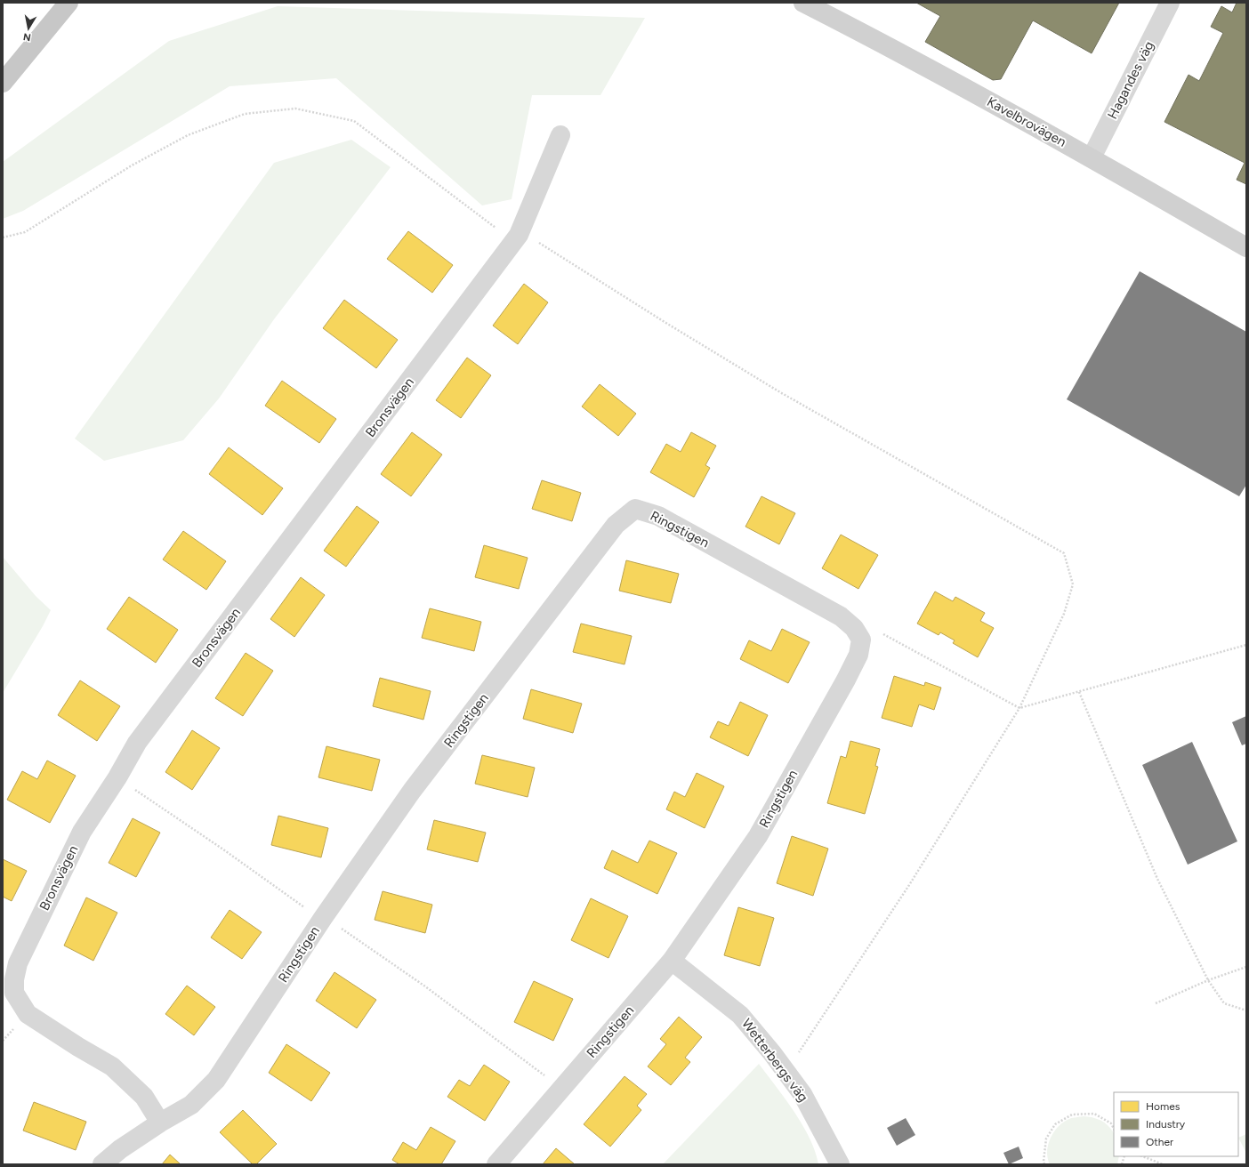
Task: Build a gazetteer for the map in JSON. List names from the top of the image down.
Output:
{
  "streets": {
    "main road": ["Kavelbrovägen"],
    "street": [
      "Hagandes väg",
      "Bronsvägen",
      "Ringstigen",
      "Wetterbergs väg"
    ]
  },
  "crossings": [
    ["Hagandes väg", "Kavelbrovägen"],
    ["Bronsvägen", "Ringstigen"],
    ["Ringstigen", "Wetterbergs väg"]
  ],
  "legend": ["Homes", "Industry", "Other"],
  "north": "bottom"
}
